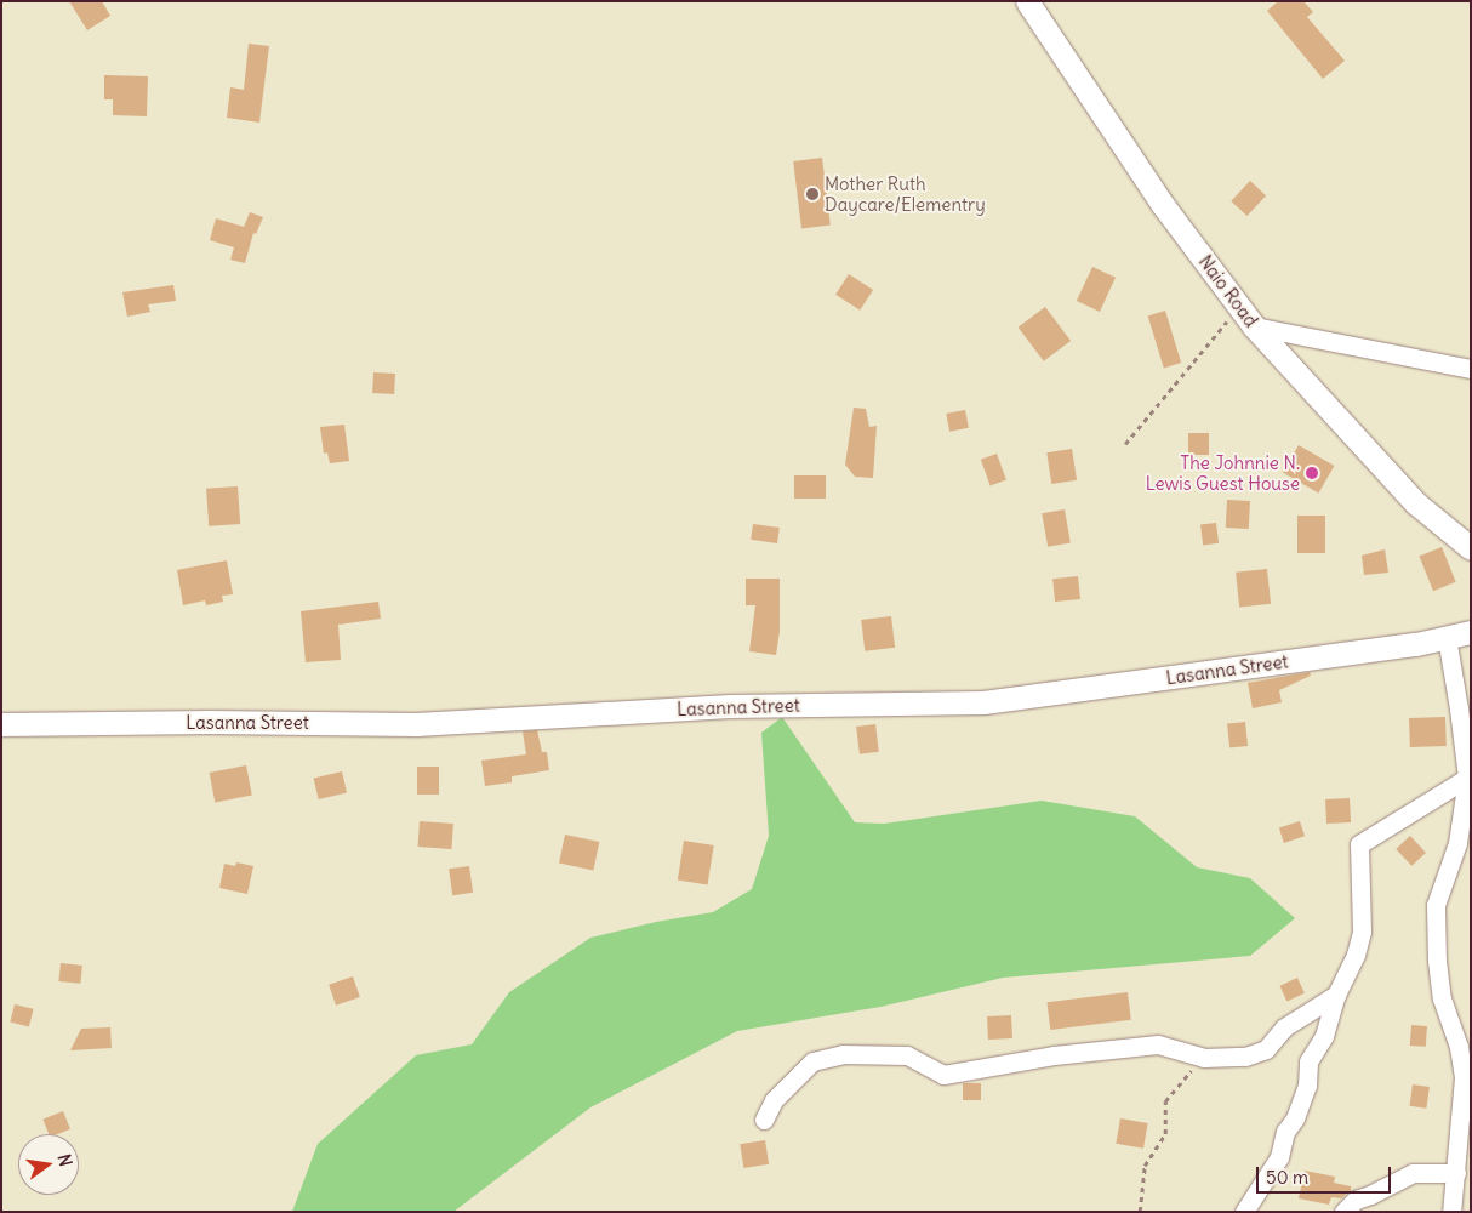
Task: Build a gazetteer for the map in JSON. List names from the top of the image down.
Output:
{
  "streets": {
    "street": ["Naio Road", "Lasanna Street"]
  },
  "places": ["Mother Ruth Daycare/Elementry", "The Johnnie N. Lewis Guest House"],
  "scale_bar": "50 m",
  "north": "right"
}
